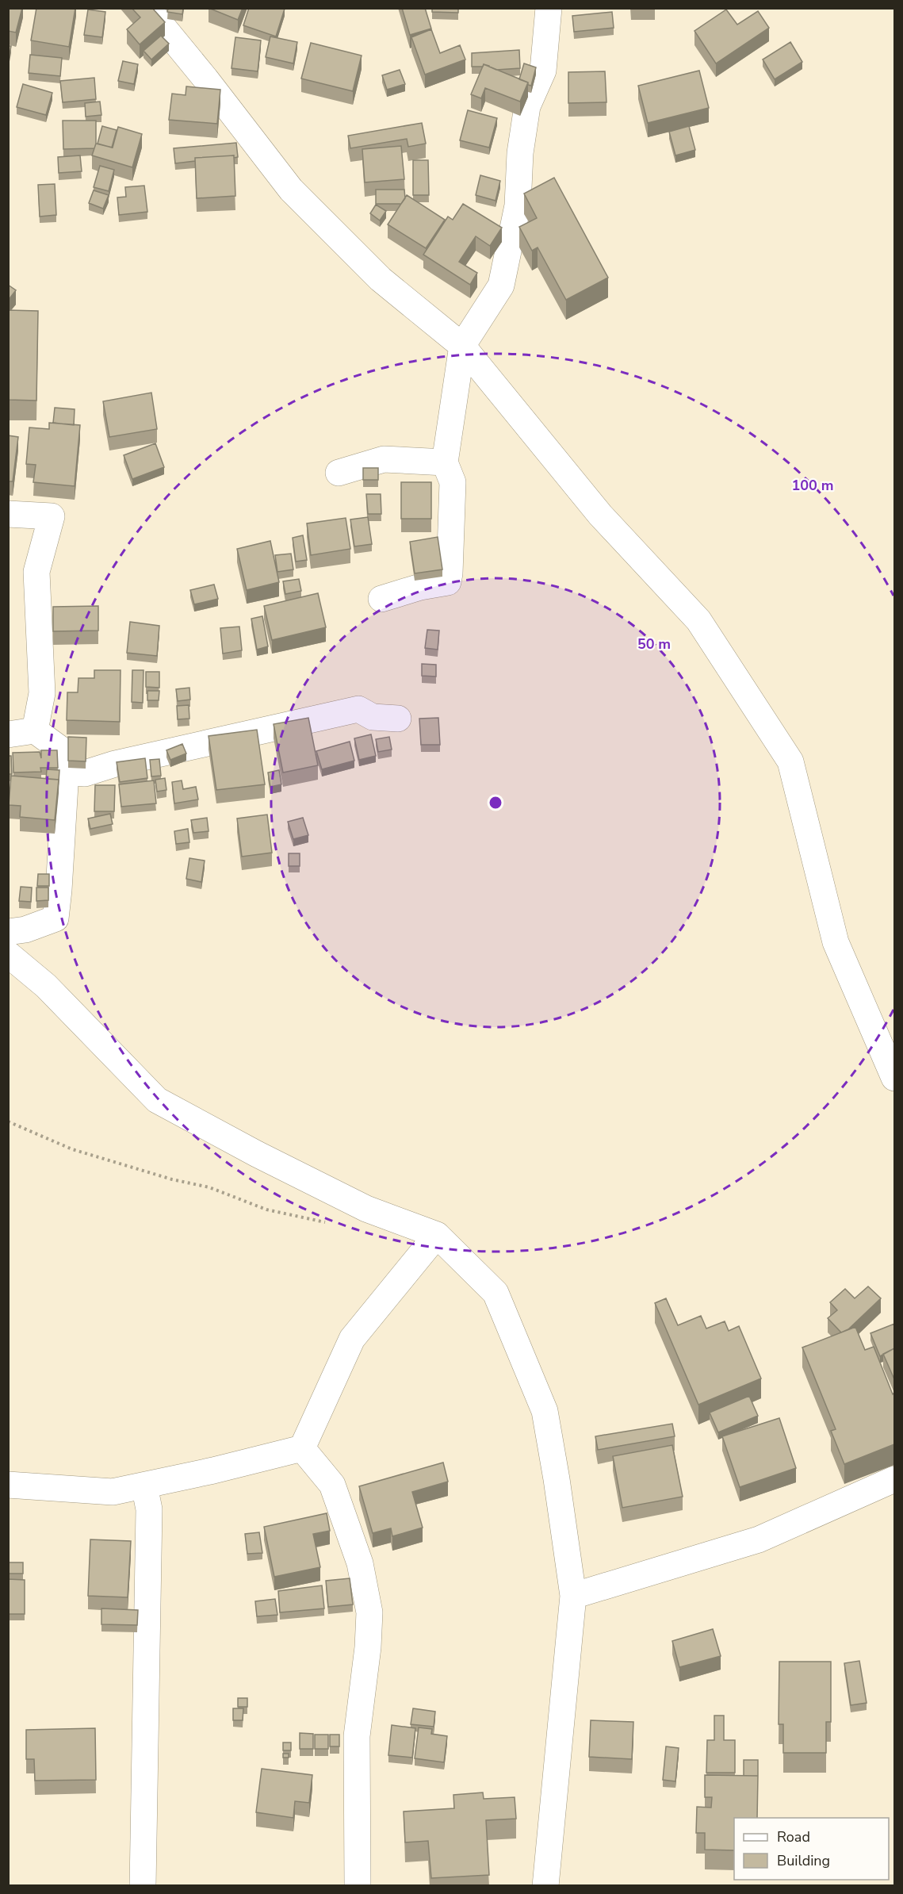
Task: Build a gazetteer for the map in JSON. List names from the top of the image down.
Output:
{
  "legend": ["Road", "Building"],
  "rings": ["100 m", "50 m"]
}
